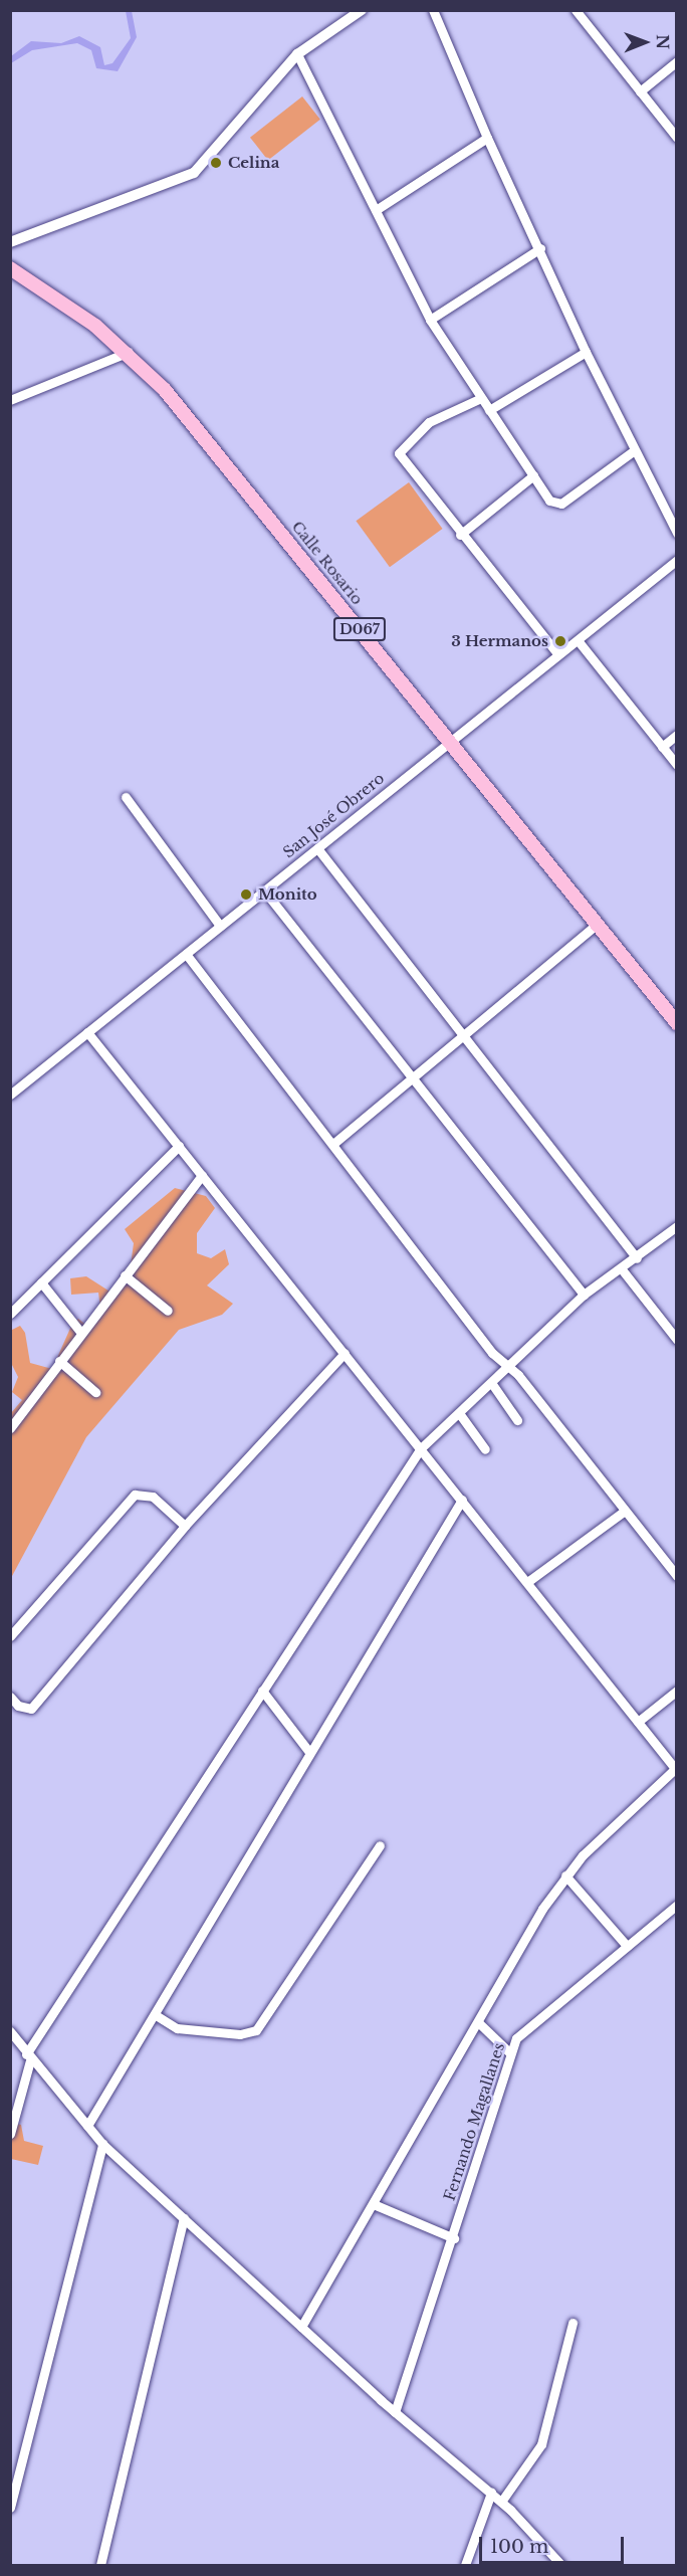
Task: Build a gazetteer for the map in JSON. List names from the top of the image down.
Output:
{
  "streets": {
    "main road": ["Calle Rosario", "D067"],
    "street": ["San José Obrero", "Fernando Magallanes"]
  },
  "crossings": [
    ["Calle Rosario", "San José Obrero"]
  ],
  "places": ["Celina", "3 Hermanos", "Monito"],
  "scale_bar": "100 m",
  "north": "right"
}
